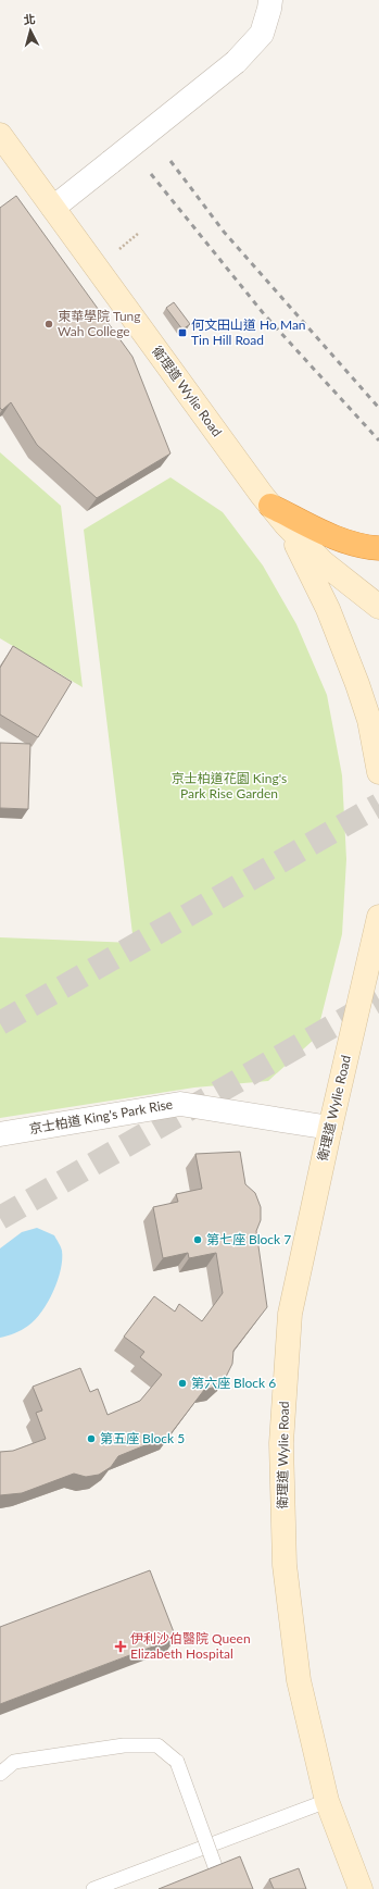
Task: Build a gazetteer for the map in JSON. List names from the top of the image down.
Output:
{
  "streets": {
    "street": ["衛理道 Wylie Road", "京士柏道 King's Park Rise"]
  },
  "crossings": [
    ["衛理道 Wylie Road", "京士柏道 King's Park Rise"]
  ],
  "parks": ["京士柏道花園 King's Park Rise Garden"],
  "places": {
    "other": [
      "東華學院 Tung Wah College",
      "第七座 Block 7",
      "第六座 Block 6",
      "第五座 Block 5"
    ],
    "transit": ["何文田山道 Ho Man Tin Hill Road"],
    "health": ["伊利沙伯醫院 Queen Elizabeth Hospital"]
  },
  "north": "top"
}
